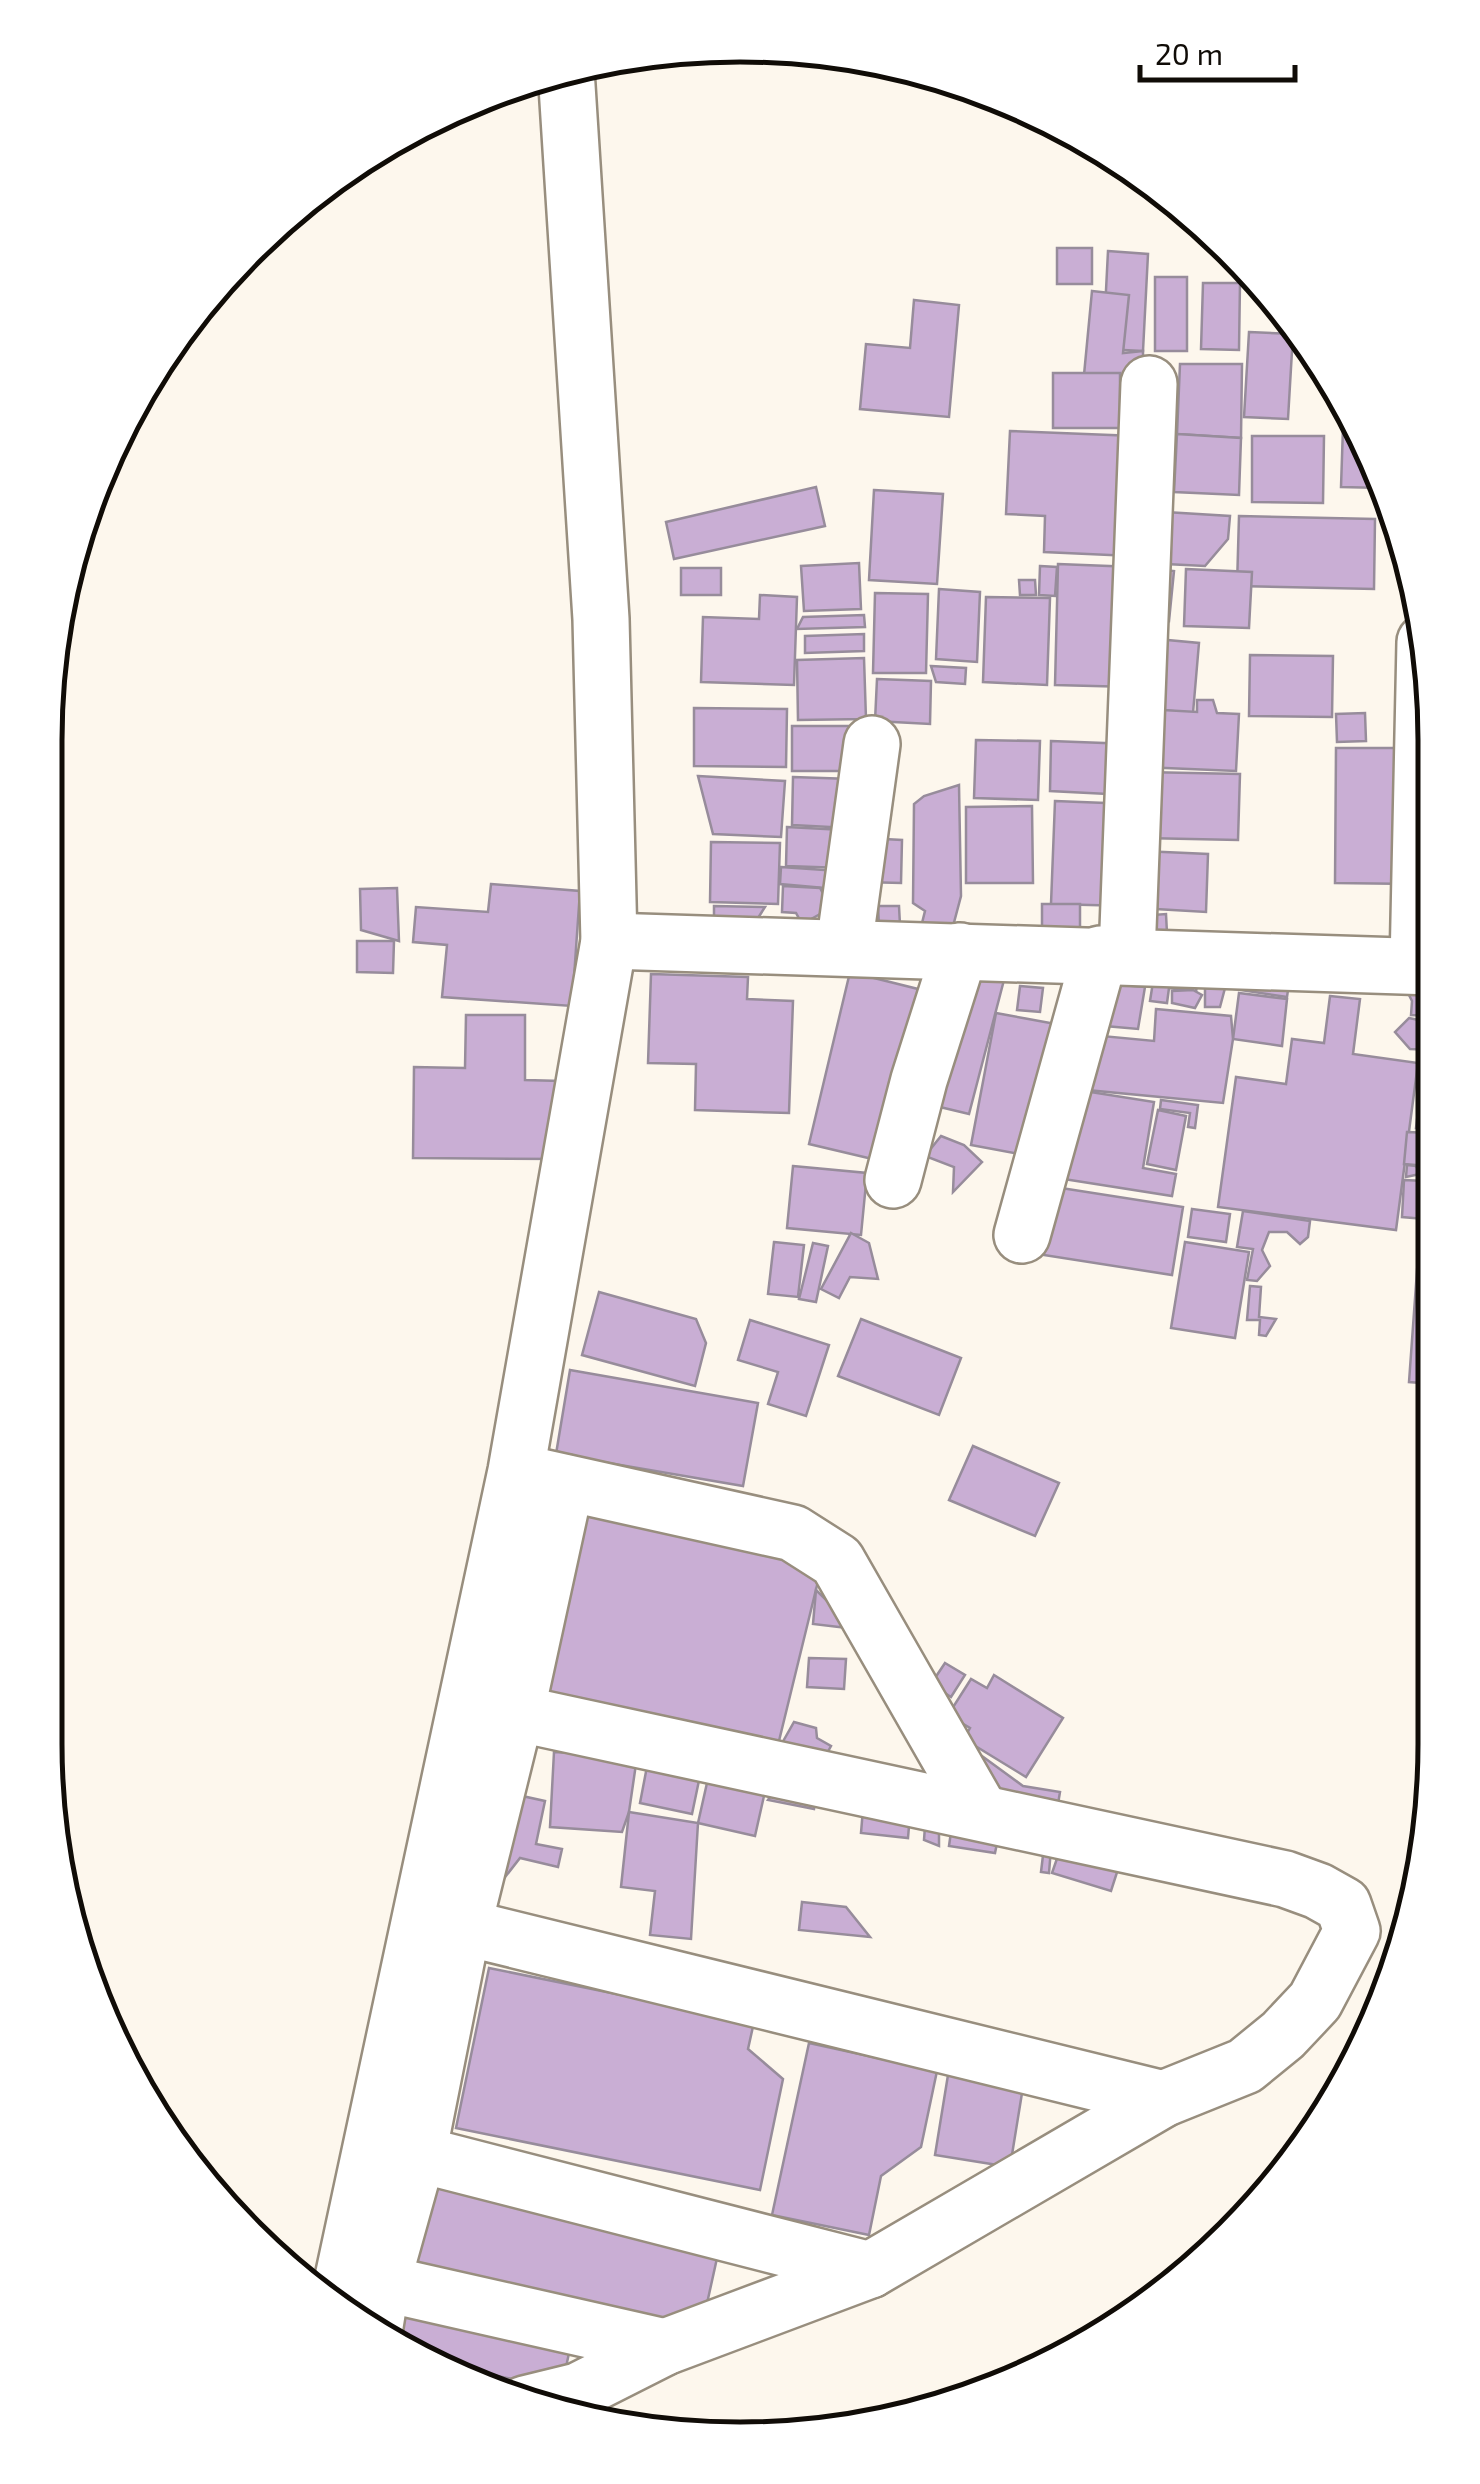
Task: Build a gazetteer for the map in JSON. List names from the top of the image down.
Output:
{
  "scale_bar": "20 m"
}
